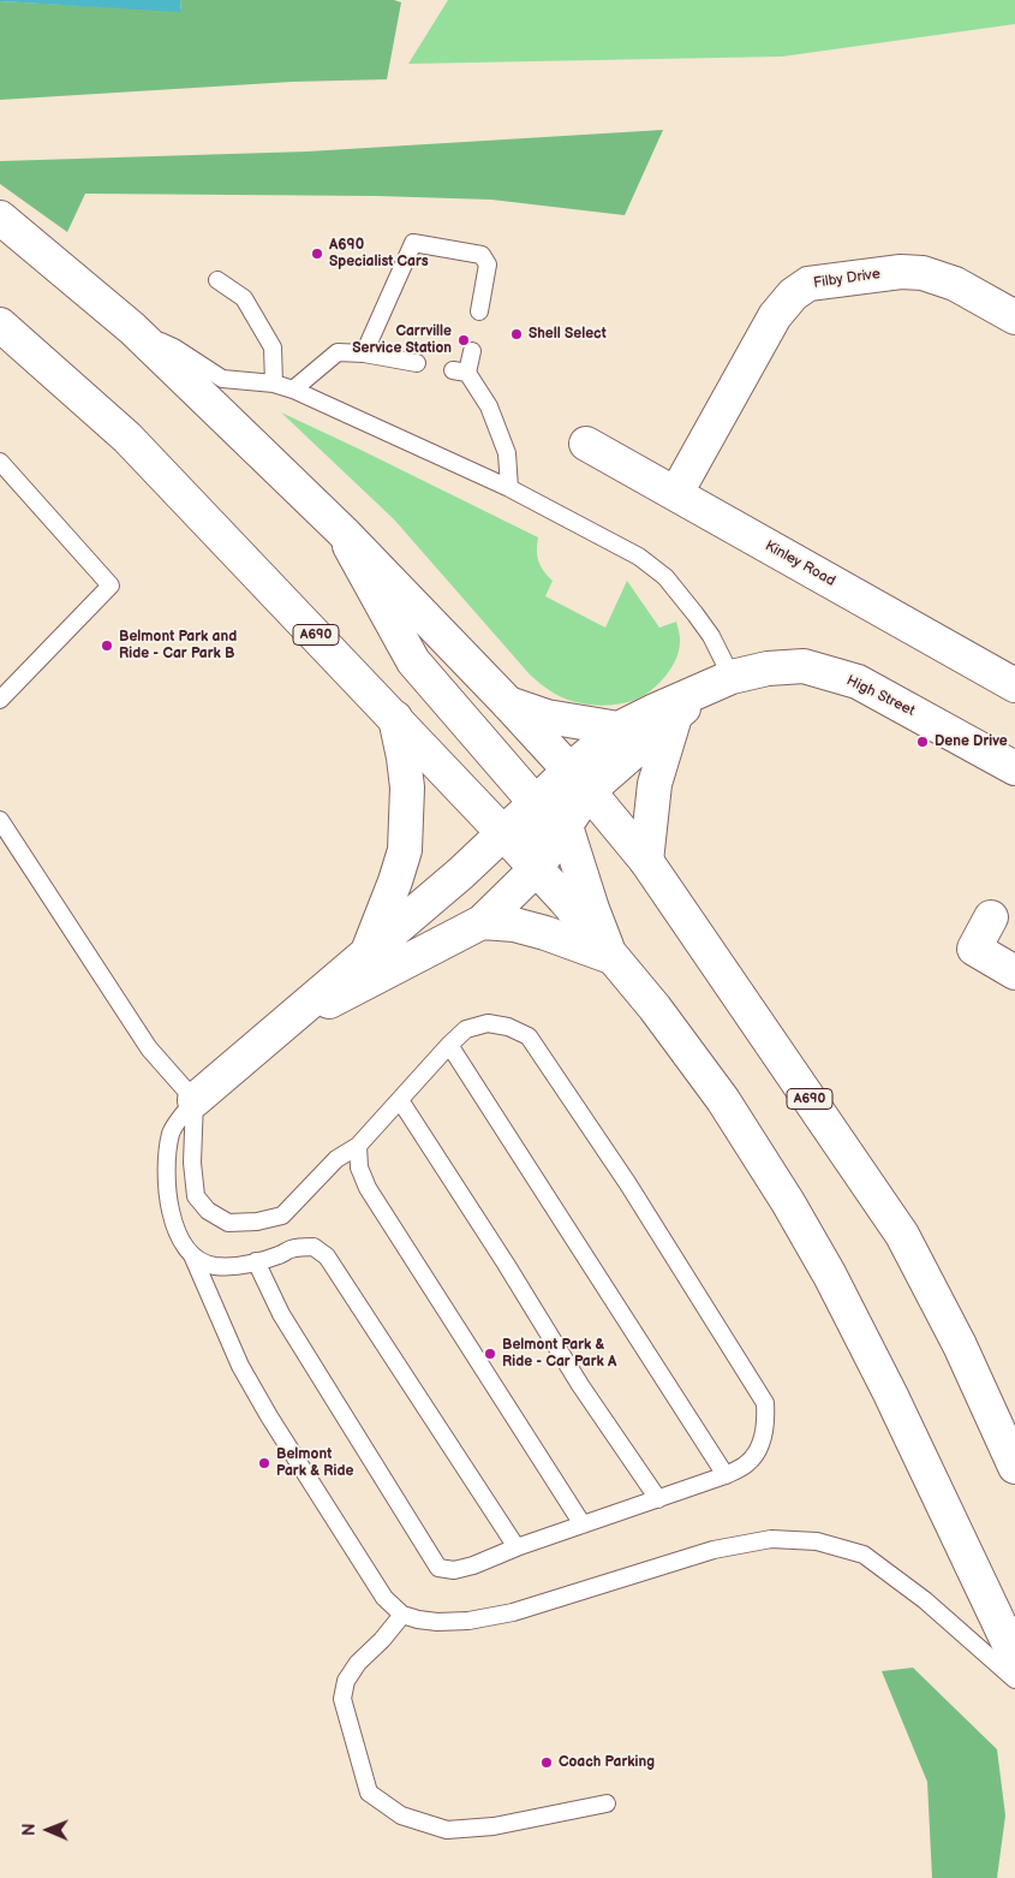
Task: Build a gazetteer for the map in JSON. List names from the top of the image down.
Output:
{
  "streets": {
    "main road": [
      "Filby Drive",
      "Kinley Road",
      "A690",
      "High Street"
    ]
  },
  "crossings": [
    ["Filby Drive", "Kinley Road"],
    ["A690", "High Street"]
  ],
  "places": [
    "A690 Specialist Cars",
    "Shell Select",
    "Carrville Service Station",
    "Belmont Park and Ride - Car Park B",
    "Dene Drive",
    "Belmont Park & Ride - Car Park A",
    "Belmont Park & Ride",
    "Coach Parking"
  ],
  "north": "left"
}
